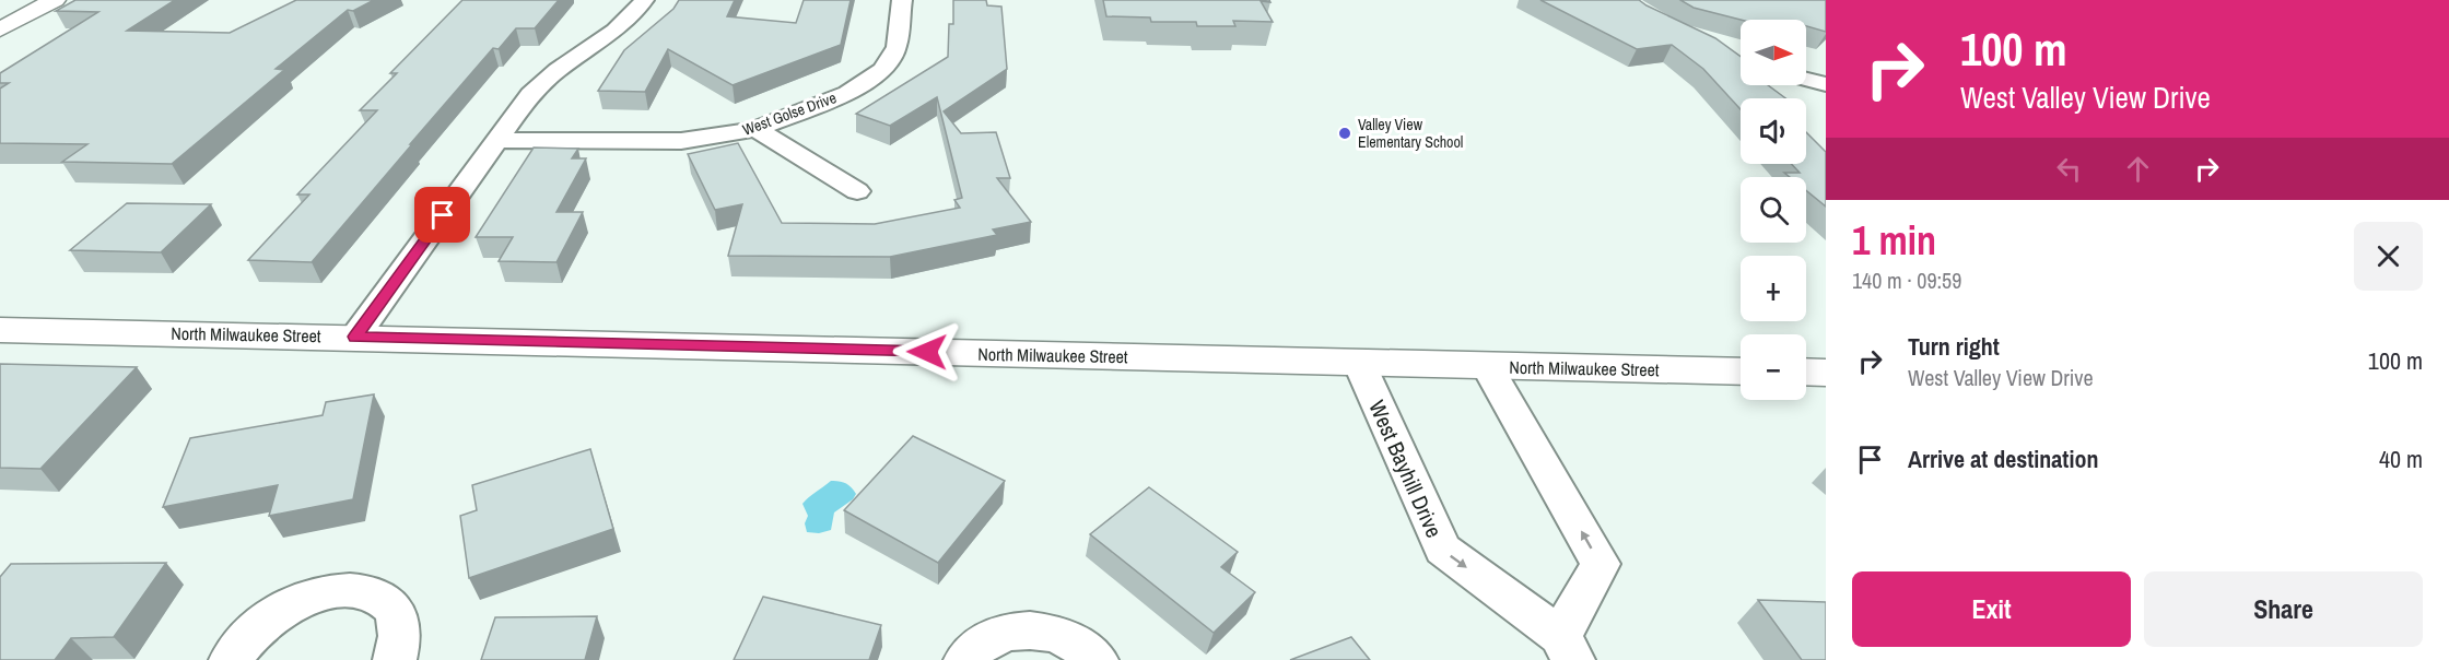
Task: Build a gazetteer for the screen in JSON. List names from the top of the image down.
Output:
{
  "streets": {
    "street": ["West Golse Drive", "North Milwaukee Street", "West Bayhill Drive"]
  },
  "crossings": [
    ["North Milwaukee Street", "West Bayhill Drive"]
  ],
  "places": ["Valley View Elementary School"],
  "north": "right",
  "page": {
    "turn": ["100 m", "West Valley View Drive"],
    "map_buttons": ["+", "−"],
    "heading": ["1 min", "140 m · 09:59"],
    "list": [
      {
        "name": "Turn right",
        "note": "West Valley View Drive",
        "value": "100 m"
      },
      {
        "name": "Arrive at destination",
        "value": "40 m"
      }
    ],
    "buttons": ["Exit", "Share"]
  }
}
